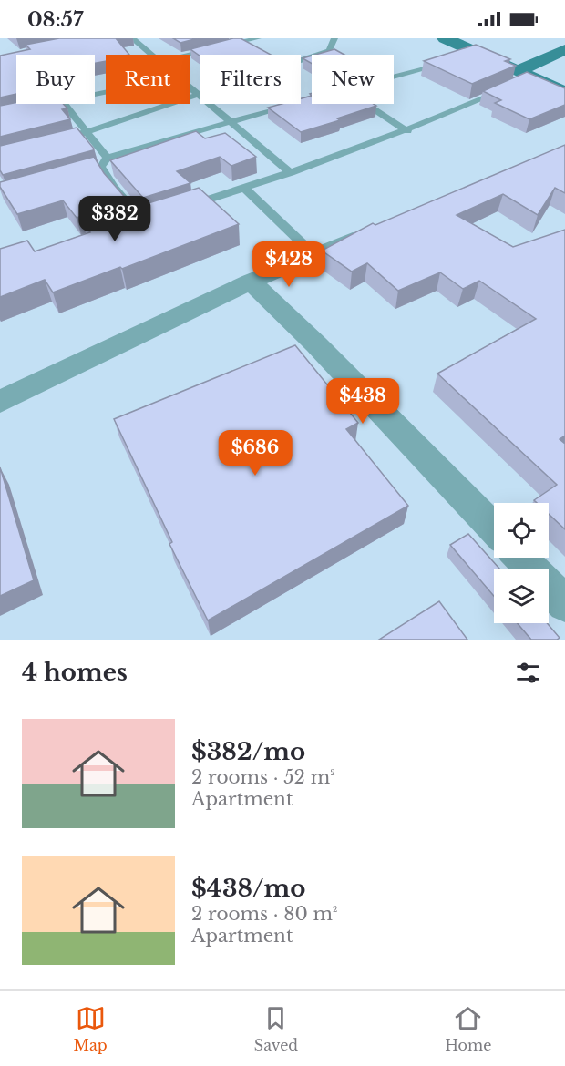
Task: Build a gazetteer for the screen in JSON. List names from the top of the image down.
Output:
{
  "page": {
    "status": "08:57",
    "chip": [
      "Buy",
      "Rent",
      "Filters",
      "New"
    ],
    "price": [
      "$382",
      "$428",
      "$438",
      "$686"
    ],
    "heading": "4 homes",
    "list": [
      {
        "name": "$382/mo",
        "note": "2 rooms · 52 m² · Apartment"
      },
      {
        "name": "$438/mo",
        "note": "2 rooms · 80 m² · Apartment"
      }
    ],
    "tabs": ["Map", "Saved", "Home"]
  }
}
